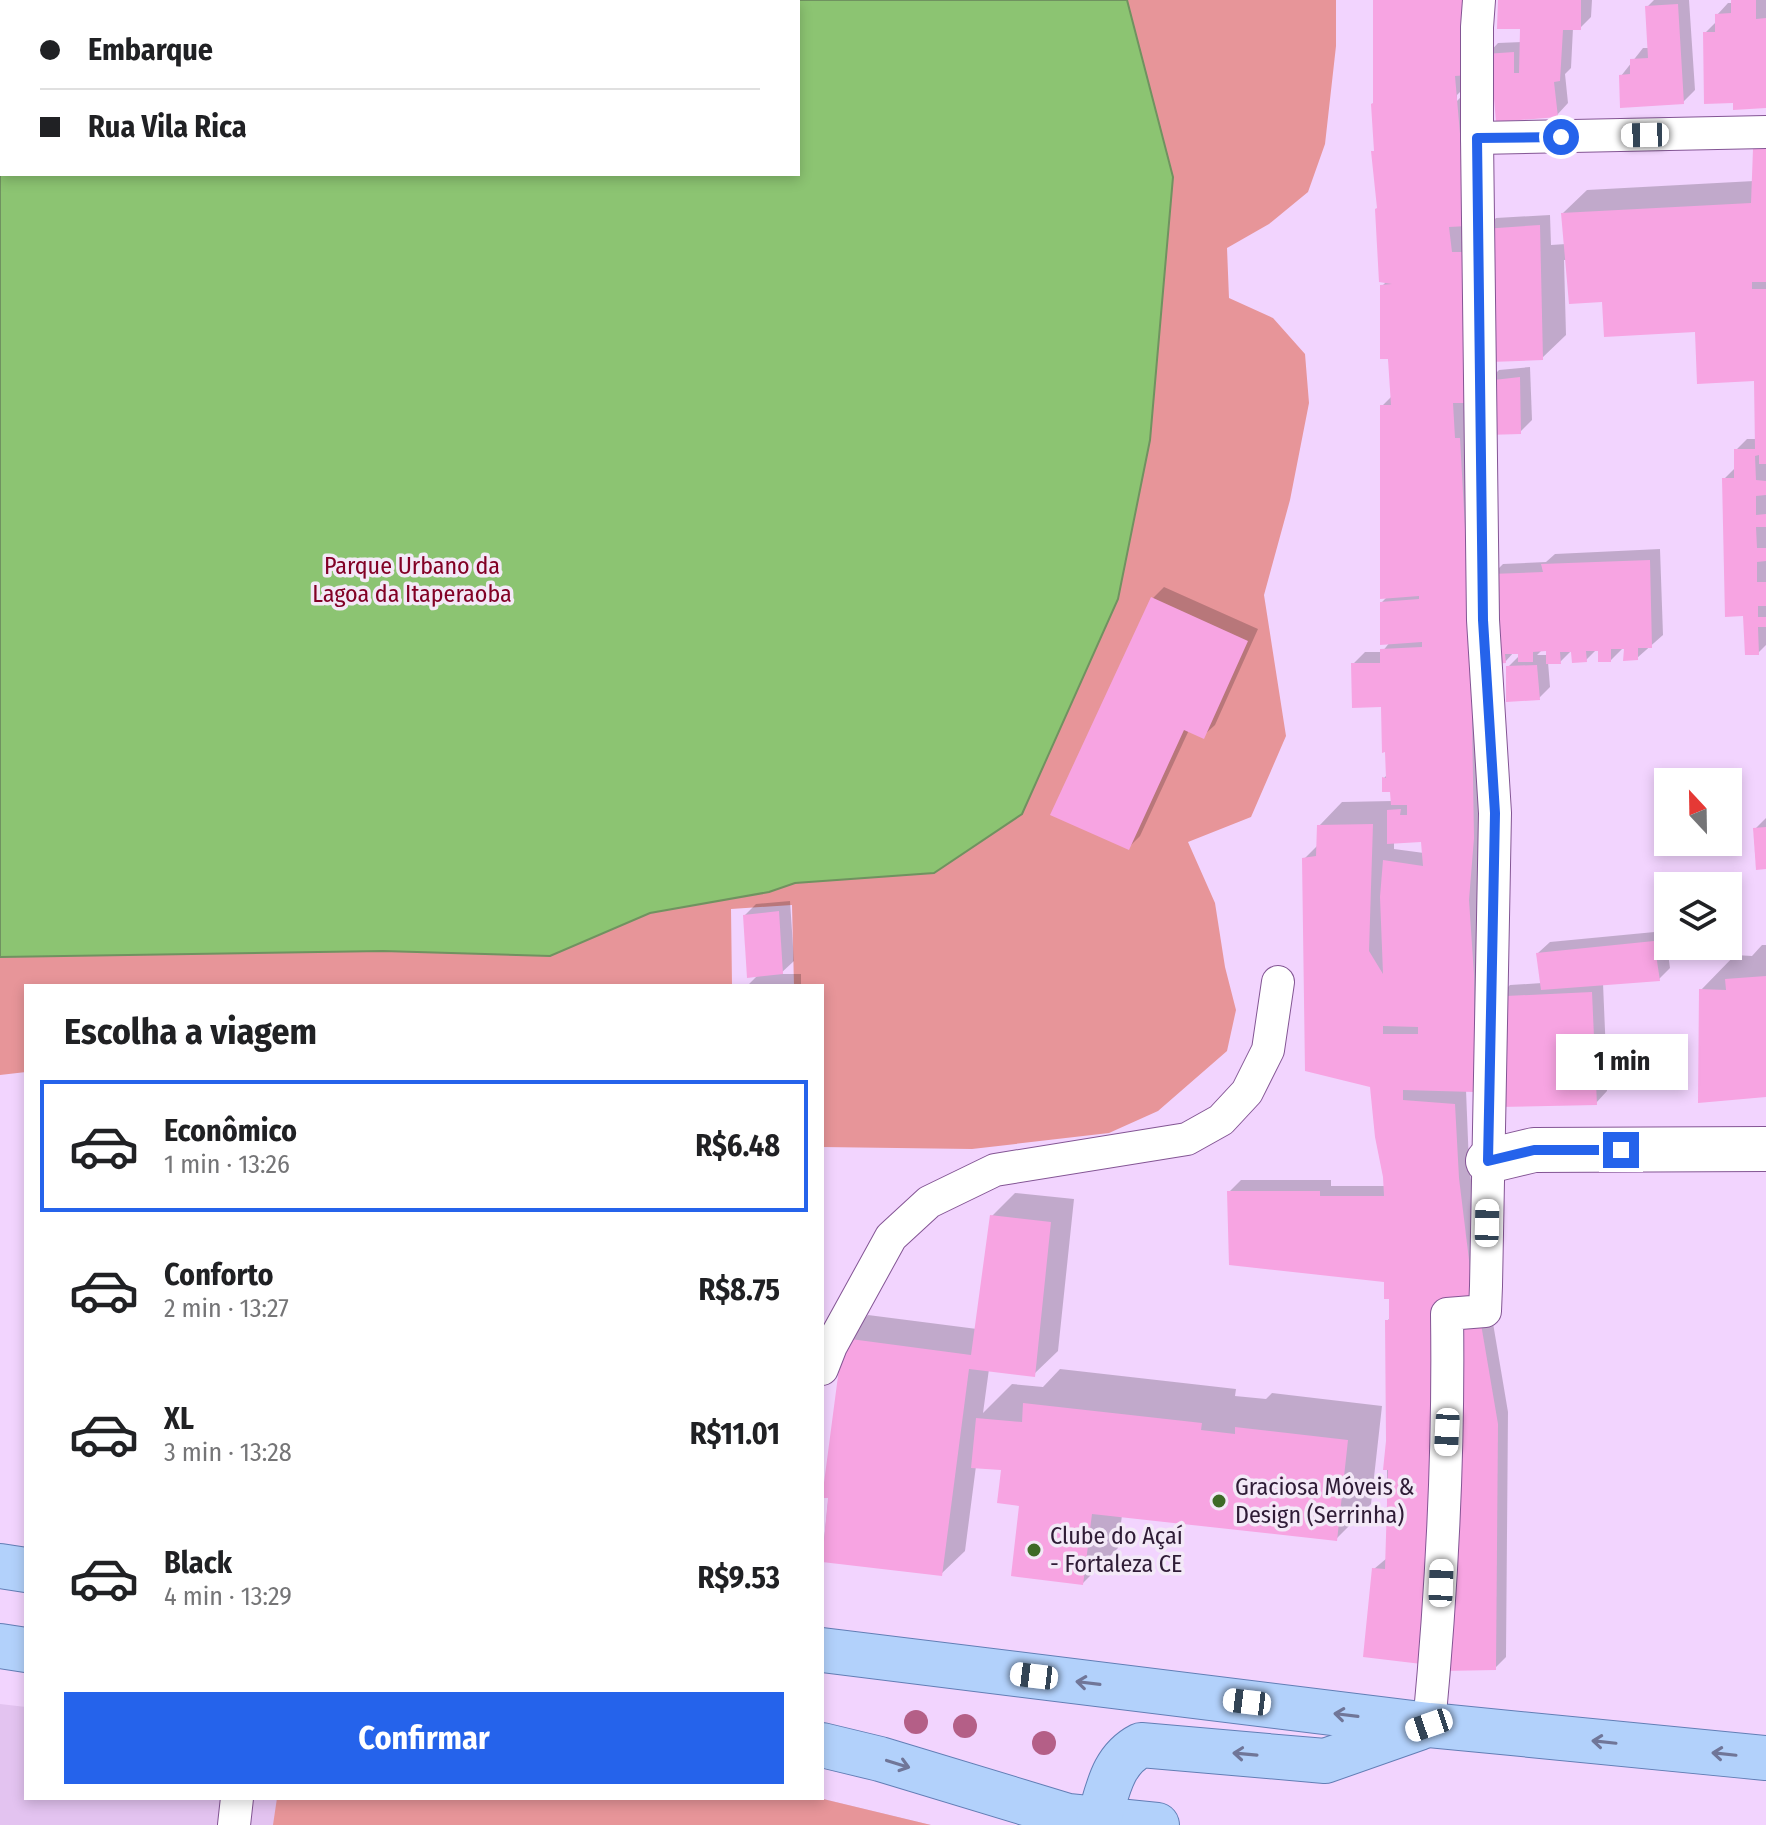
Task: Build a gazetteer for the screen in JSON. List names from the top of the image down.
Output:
{
  "parks": ["Parque Urbano da Lagoa da Itaperaoba"],
  "places": ["Graciosa Móveis & Design (Serrinha)", "Clube do Açaí - Fortaleza CE"],
  "north": "top",
  "page": {
    "banner": ["Embarque", "Rua Vila Rica"],
    "heading": "Escolha a viagem",
    "bubble": "1 min",
    "list": [
      {
        "name": "Econômico",
        "note": "1 min · 13:26",
        "value": "R$6.48"
      },
      {
        "name": "Conforto",
        "note": "2 min · 13:27",
        "value": "R$8.75"
      },
      {
        "name": "XL",
        "note": "3 min · 13:28",
        "value": "R$11.01"
      },
      {
        "name": "Black",
        "note": "4 min · 13:29",
        "value": "R$9.53"
      }
    ],
    "buttons": "Confirmar"
  }
}
